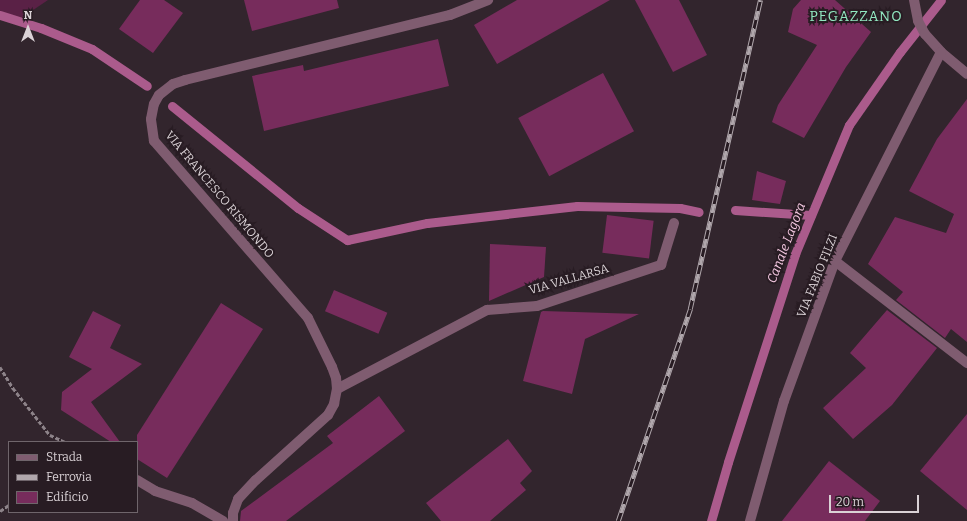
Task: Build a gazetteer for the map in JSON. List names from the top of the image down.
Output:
{
  "streets": {
    "street": ["VIA FRANCESCO RISMONDO", "VIA FABIO FILZI", "VIA VALLARSA"]
  },
  "crossings": [
    ["VIA FRANCESCO RISMONDO", "VIA VALLARSA"]
  ],
  "districts": ["PEGAZZANO"],
  "water": ["Canale Lagora"],
  "legend": ["Strada", "Ferrovia", "Edificio"],
  "scale_bar": "20 m",
  "north": "top"
}
